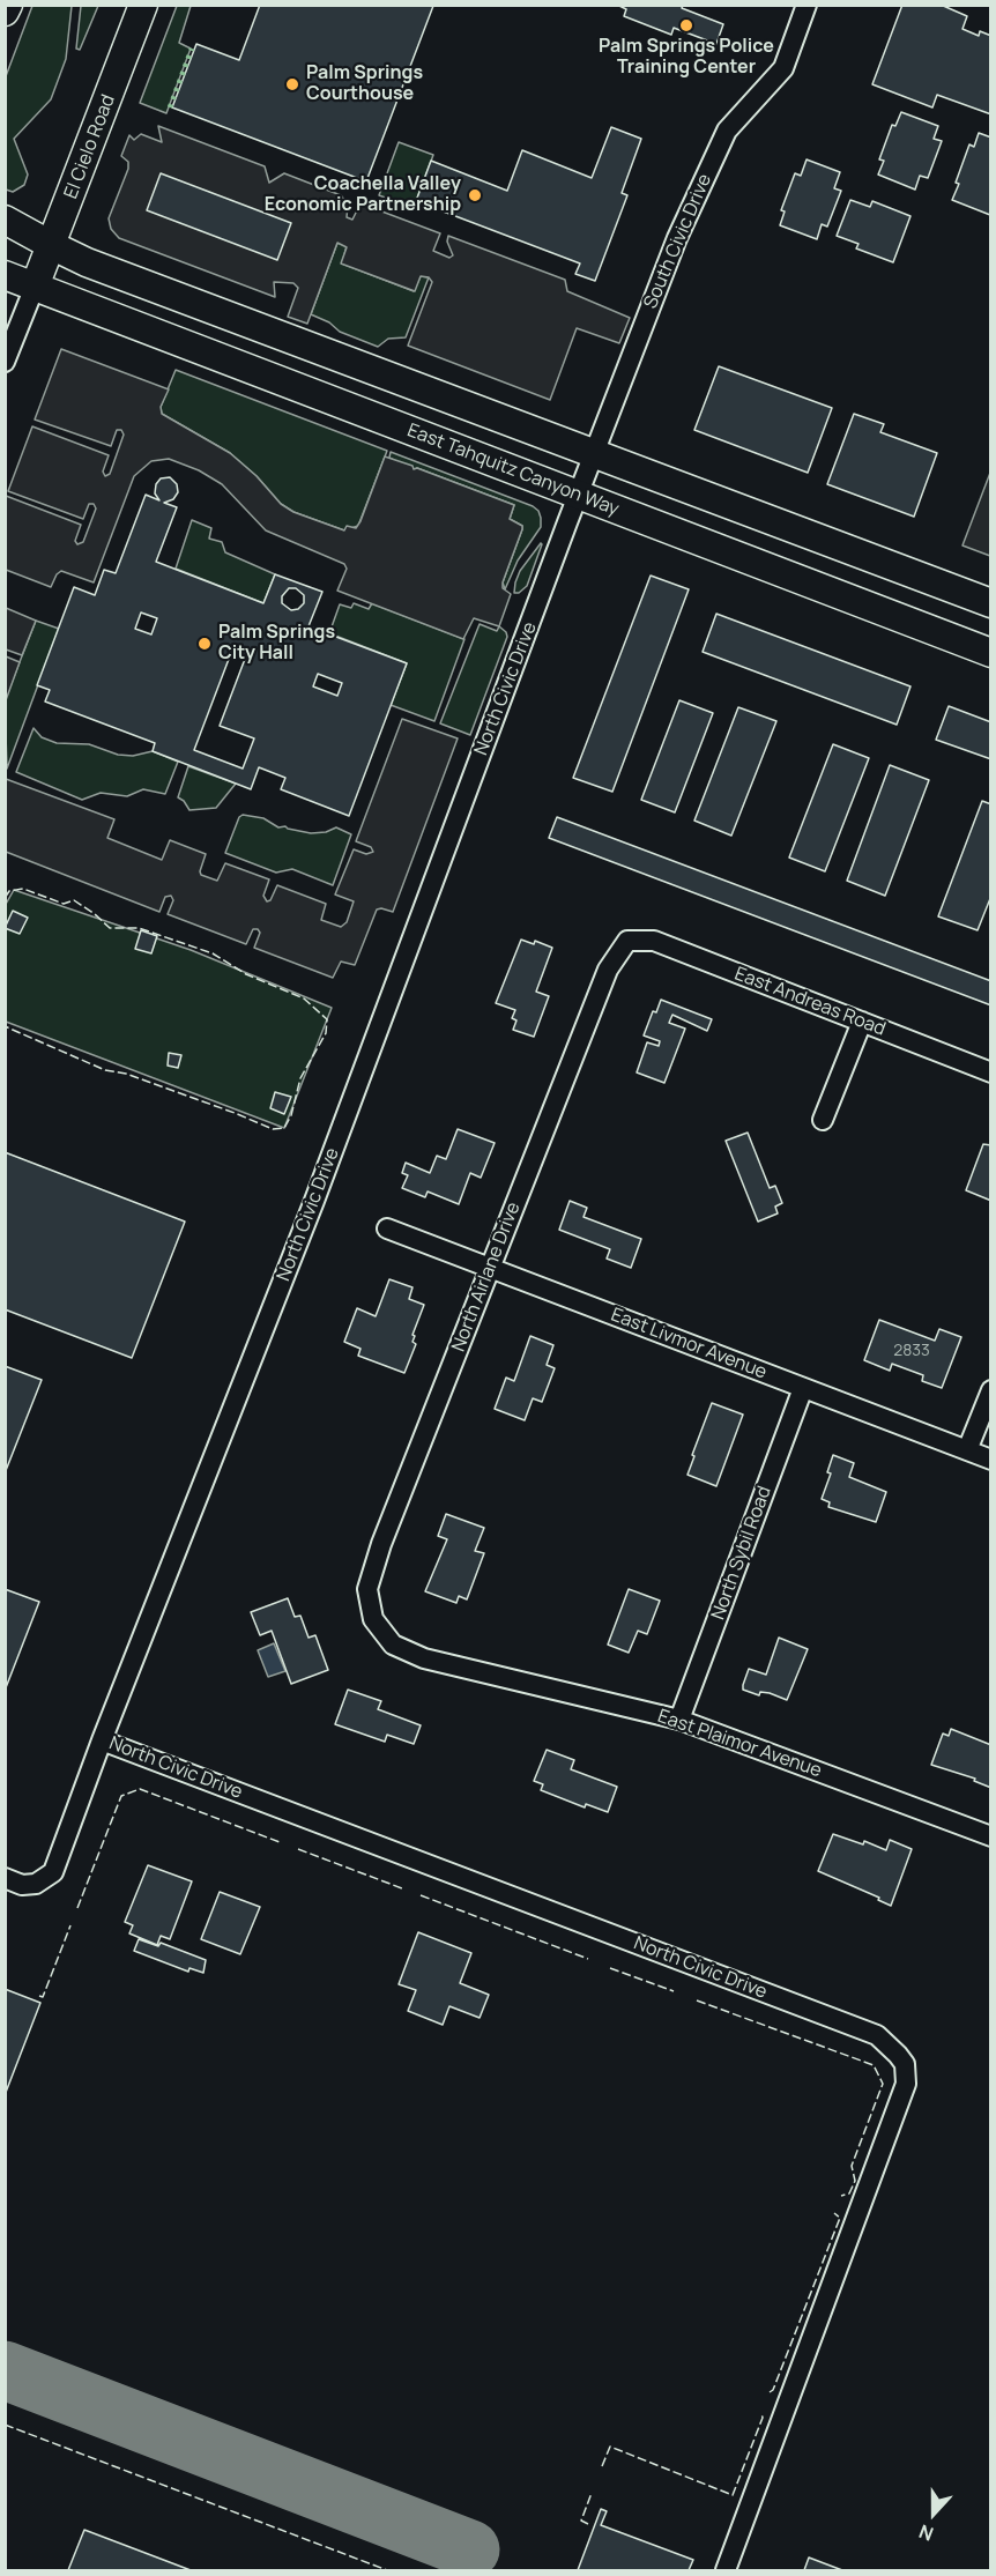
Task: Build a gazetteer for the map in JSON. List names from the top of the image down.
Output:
{
  "streets": {
    "main road": ["El Cielo Road", "East Tahquitz Canyon Way"],
    "street": [
      "South Civic Drive",
      "North Civic Drive",
      "East Andreas Road",
      "North Airlane Drive",
      "East Livmor Avenue",
      "North Sybil Road",
      "East Plaimor Avenue"
    ]
  },
  "crossings": [
    ["El Cielo Road", "East Tahquitz Canyon Way"],
    ["South Civic Drive", "East Tahquitz Canyon Way"],
    ["South Civic Drive", "North Civic Drive"],
    ["East Tahquitz Canyon Way", "North Civic Drive"],
    ["East Andreas Road", "North Airlane Drive"],
    ["North Airlane Drive", "East Livmor Avenue"],
    ["North Airlane Drive", "East Plaimor Avenue"],
    ["East Livmor Avenue", "North Sybil Road"],
    ["North Sybil Road", "East Plaimor Avenue"]
  ],
  "places": [
    "Palm Springs Police Training Center",
    "Palm Springs Courthouse",
    "Coachella Valley Economic Partnership",
    "Palm Springs City Hall"
  ],
  "house_numbers": ["2833"],
  "north": "bottom"
}
